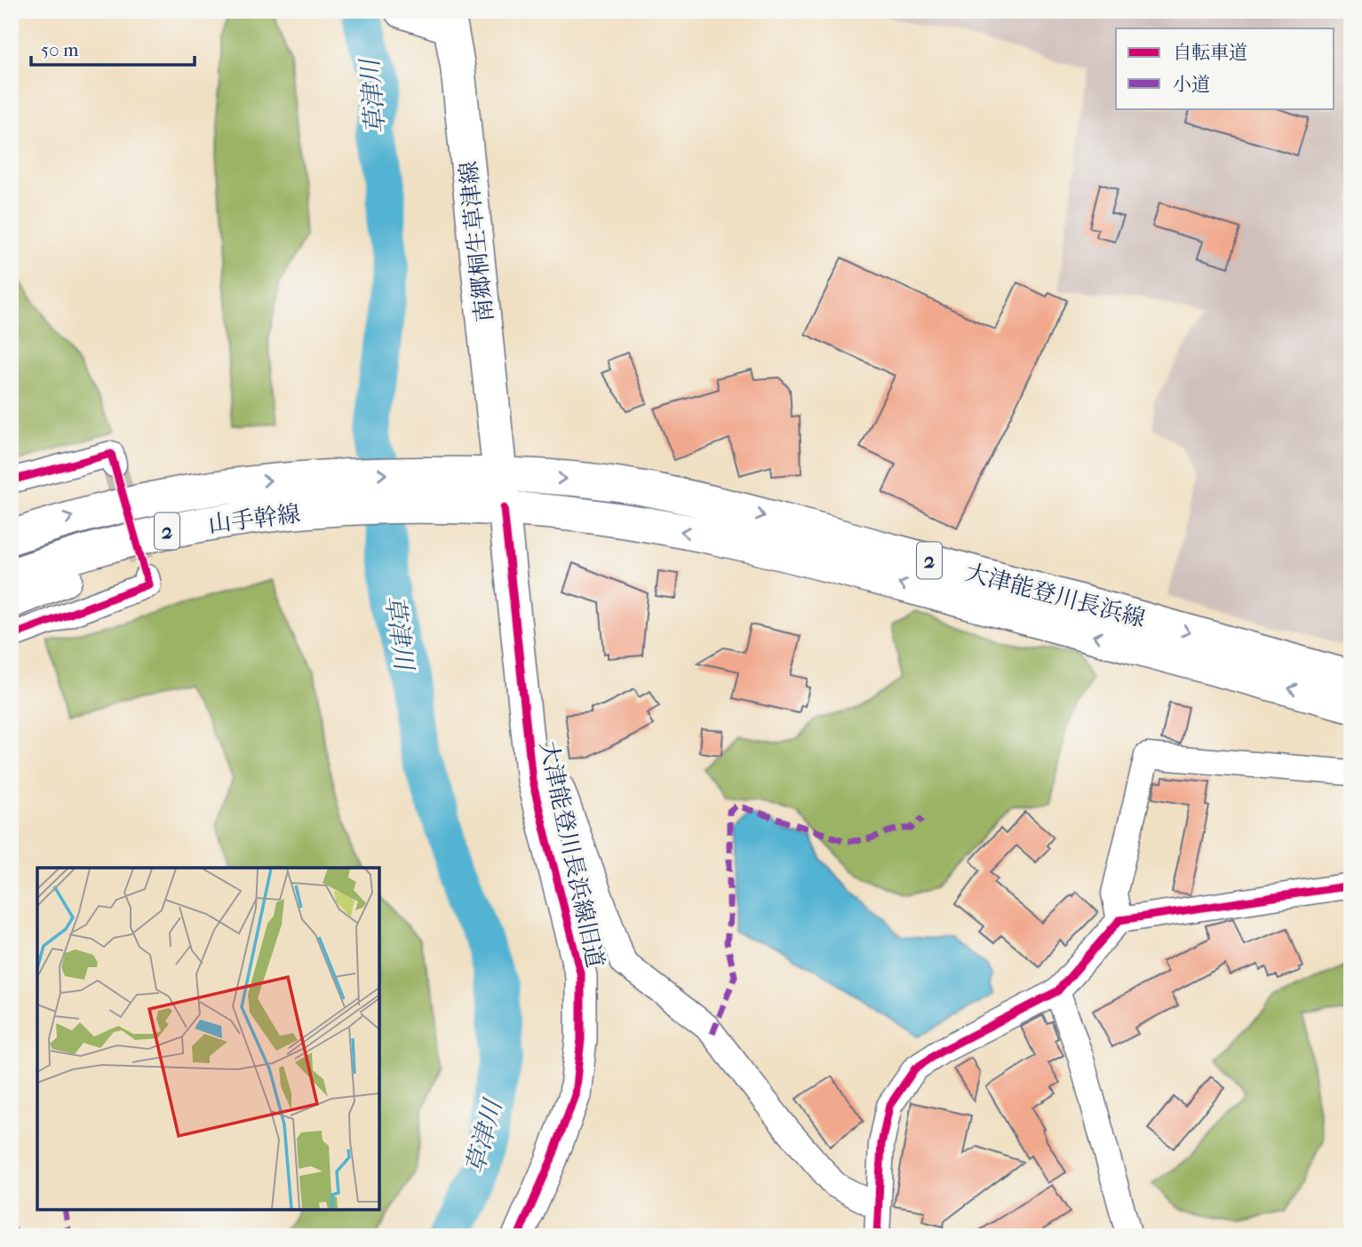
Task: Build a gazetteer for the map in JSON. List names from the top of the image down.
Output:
{
  "streets": {
    "main road": [
      "南郷桐生草津線",
      "山手幹線",
      "2",
      "大津能登川長浜線"
    ],
    "street": ["大津能登川長浜線旧道"]
  },
  "crossings": [
    ["南郷桐生草津線", "山手幹線"],
    ["南郷桐生草津線", "大津能登川長浜線"],
    ["南郷桐生草津線", "大津能登川長浜線旧道"],
    ["山手幹線", "大津能登川長浜線"],
    ["山手幹線", "大津能登川長浜線旧道"],
    ["大津能登川長浜線", "大津能登川長浜線旧道"]
  ],
  "water": ["草津川"],
  "legend": ["自転車道", "小道"],
  "scale_bar": "50 m"
}
